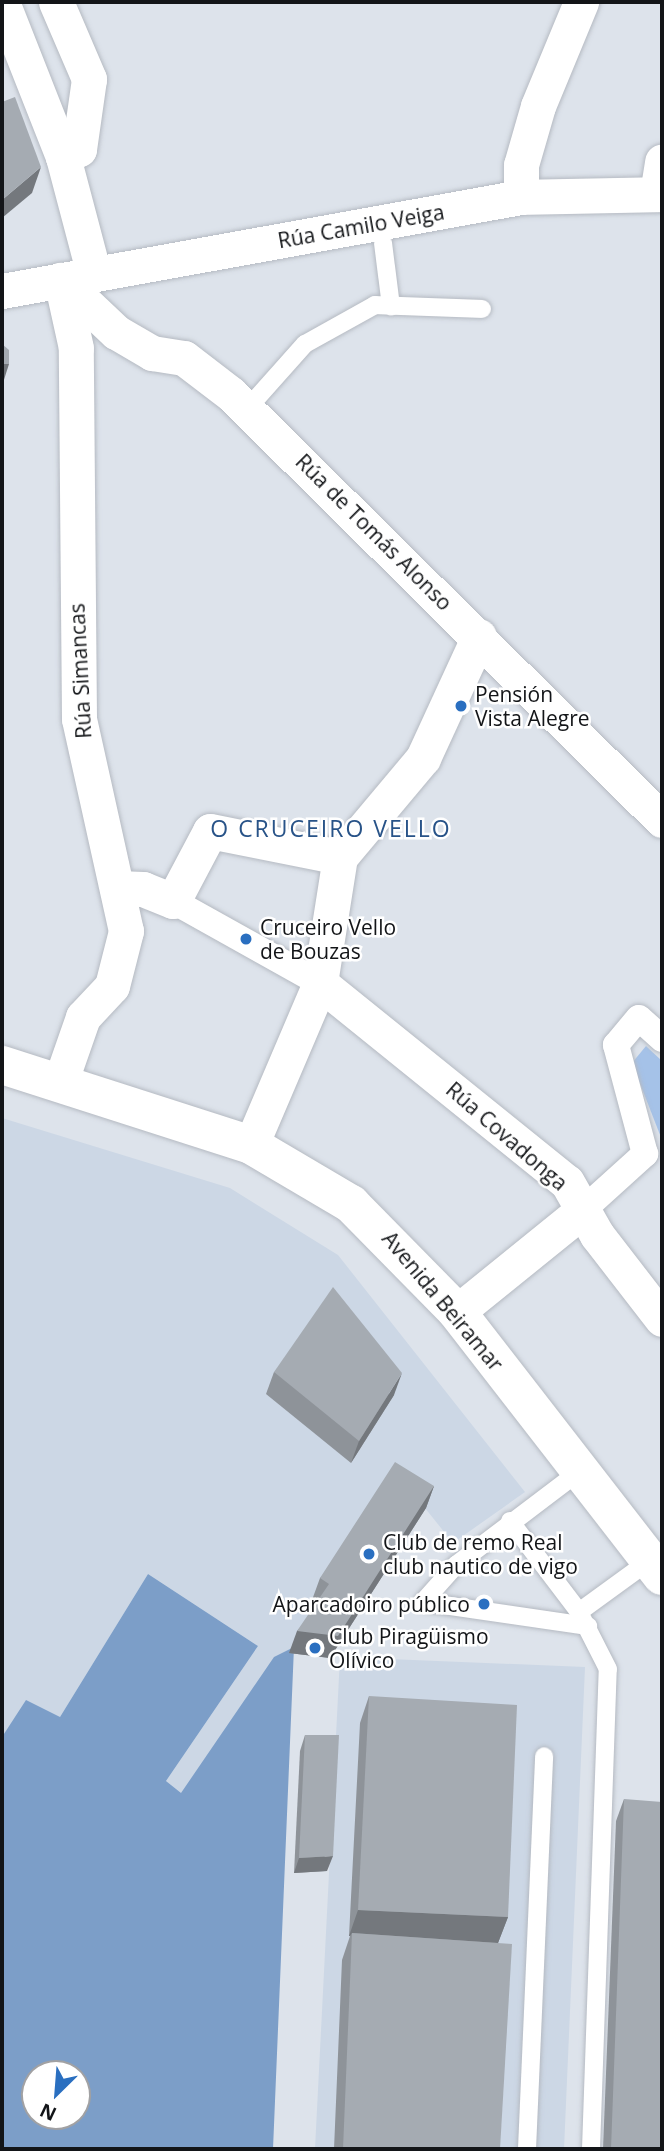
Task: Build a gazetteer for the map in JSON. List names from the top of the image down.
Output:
{
  "streets": {
    "main road": ["Avenida Beiramar"],
    "street": [
      "Rúa Camilo Veiga",
      "Rúa de Tomás Alonso",
      "Rúa Simancas",
      "Rúa Covadonga"
    ]
  },
  "crossings": [
    ["Rúa Camilo Veiga", "Rúa de Tomás Alonso"],
    ["Rúa Camilo Veiga", "Rúa Simancas"],
    ["Rúa de Tomás Alonso", "Rúa Simancas"],
    ["Rúa Simancas", "Avenida Beiramar"]
  ],
  "districts": ["O CRUCEIRO VELLO"],
  "places": [
    "Pensión Vista Alegre",
    "Cruceiro Vello de Bouzas",
    "Club de remo Real club nautico de vigo",
    "Aparcadoiro público",
    "Club Piragüismo Olívico"
  ],
  "north": "bottom left"
}
